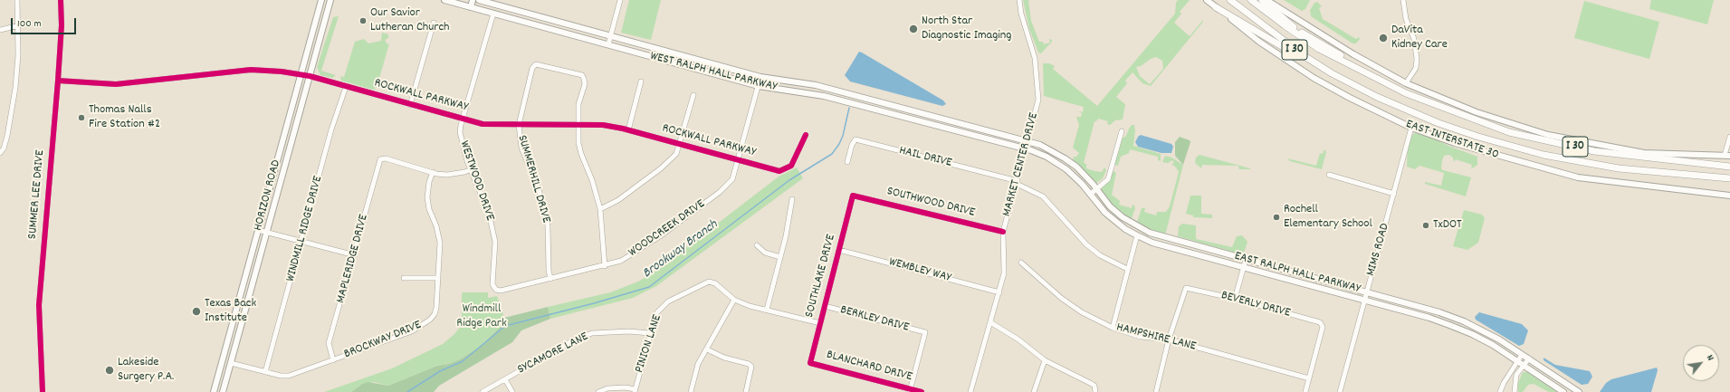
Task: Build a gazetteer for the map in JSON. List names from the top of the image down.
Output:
{
  "streets": {
    "highway": ["I 30"],
    "main road": [
      "WEST RALPH HALL PARKWAY",
      "EAST INTERSTATE 30",
      "HORIZON ROAD",
      "EAST RALPH HALL PARKWAY"
    ],
    "street": [
      "ROCKWALL PARKWAY",
      "HAIL DRIVE",
      "MARKET CENTER DRIVE",
      "SUMMERHILL DRIVE",
      "WESTWOOD DRIVE",
      "SUMMER LEE DRIVE",
      "SOUTHWOOD DRIVE",
      "WINDMILL RIDGE DRIVE",
      "WOODCREEK DRIVE",
      "MIMS ROAD",
      "MAPLERIDGE DRIVE",
      "WEMBLEY WAY",
      "SOUTHLAKE DRIVE",
      "BEVERLY DRIVE",
      "BERKLEY DRIVE",
      "HAMPSHIRE LANE",
      "BROCKWAY DRIVE",
      "PINION LANE",
      "SYCAMORE LANE",
      "BLANCHARD DRIVE"
    ]
  },
  "crossings": [
    ["WEST RALPH HALL PARKWAY", "MARKET CENTER DRIVE"],
    ["WEST RALPH HALL PARKWAY", "WESTWOOD DRIVE"],
    ["WEST RALPH HALL PARKWAY", "WOODCREEK DRIVE"],
    ["WEST RALPH HALL PARKWAY", "EAST RALPH HALL PARKWAY"],
    ["ROCKWALL PARKWAY", "SUMMERHILL DRIVE"],
    ["ROCKWALL PARKWAY", "WESTWOOD DRIVE"],
    ["ROCKWALL PARKWAY", "SUMMER LEE DRIVE"],
    ["ROCKWALL PARKWAY", "HORIZON ROAD"],
    ["ROCKWALL PARKWAY", "WINDMILL RIDGE DRIVE"],
    ["ROCKWALL PARKWAY", "WOODCREEK DRIVE"],
    ["EAST INTERSTATE 30", "MIMS ROAD"],
    ["HAIL DRIVE", "MARKET CENTER DRIVE"],
    ["MARKET CENTER DRIVE", "SOUTHWOOD DRIVE"],
    ["MARKET CENTER DRIVE", "WEMBLEY WAY"],
    ["MARKET CENTER DRIVE", "EAST RALPH HALL PARKWAY"],
    ["SUMMERHILL DRIVE", "WOODCREEK DRIVE"],
    ["WESTWOOD DRIVE", "WOODCREEK DRIVE"],
    ["HORIZON ROAD", "BROCKWAY DRIVE"],
    ["SOUTHWOOD DRIVE", "SOUTHLAKE DRIVE"],
    ["WINDMILL RIDGE DRIVE", "BROCKWAY DRIVE"],
    ["MIMS ROAD", "EAST RALPH HALL PARKWAY"],
    ["MAPLERIDGE DRIVE", "BROCKWAY DRIVE"],
    ["WEMBLEY WAY", "SOUTHLAKE DRIVE"],
    ["SOUTHLAKE DRIVE", "BERKLEY DRIVE"],
    ["SOUTHLAKE DRIVE", "BLANCHARD DRIVE"],
    ["BEVERLY DRIVE", "HAMPSHIRE LANE"],
    ["BERKLEY DRIVE", "BLANCHARD DRIVE"],
    ["PINION LANE", "SYCAMORE LANE"]
  ],
  "water": ["Brookway Branch"],
  "parks": ["Windmill Ridge Park"],
  "places": [
    "Our Savior Lutheran Church",
    "North Star Diagnostic Imaging",
    "DaVita Kidney Care",
    "Thomas Nalls Fire Station #2",
    "Rochell Elementary School",
    "TxDOT",
    "Texas Back Institute",
    "Lakeside Surgery P.A."
  ],
  "scale_bar": "100 m",
  "north": "top right"
}
